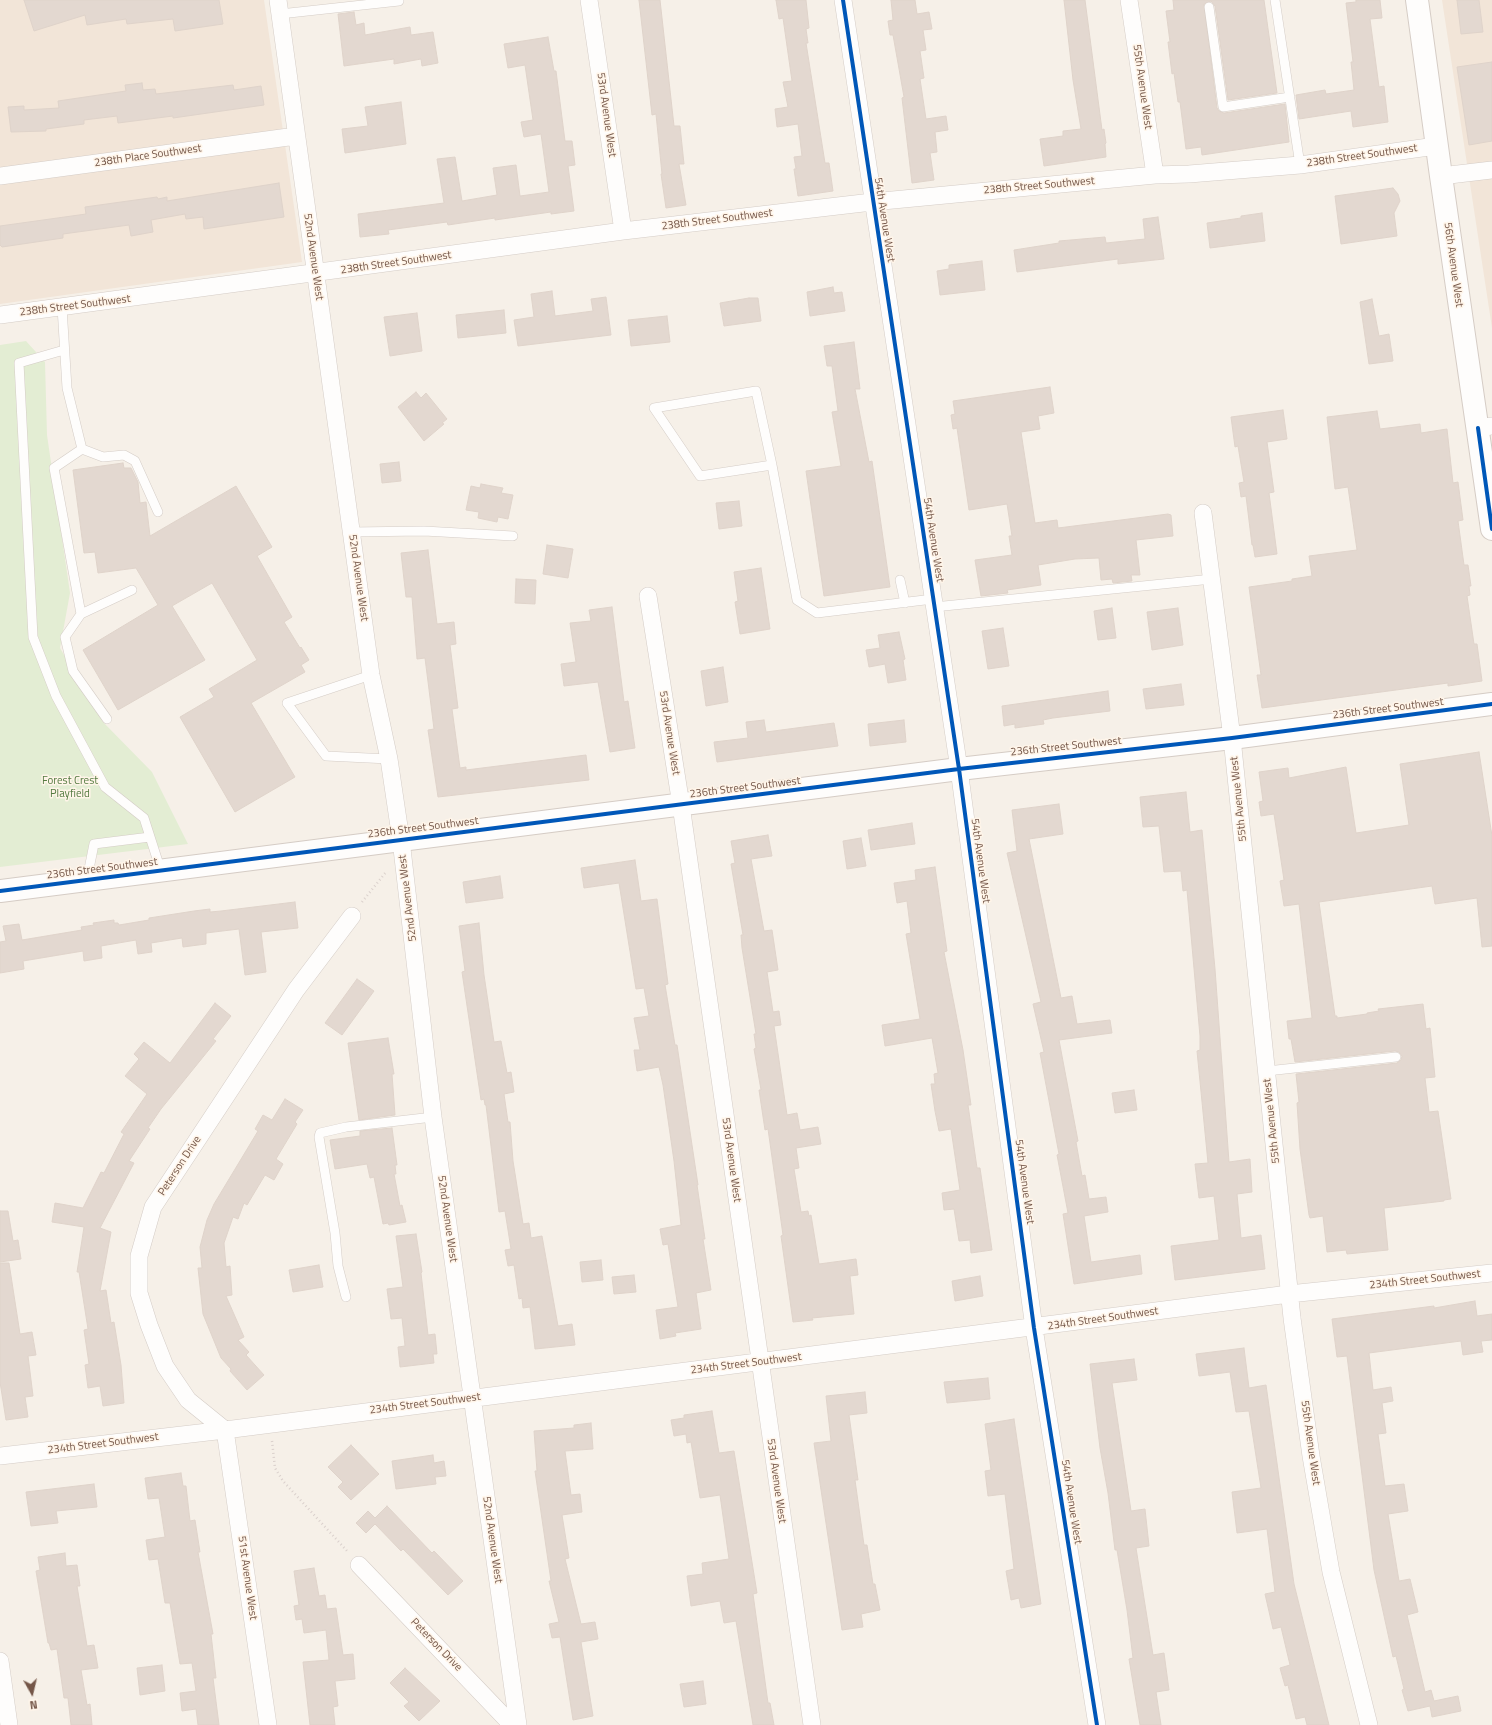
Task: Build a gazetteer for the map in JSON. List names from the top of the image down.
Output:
{
  "streets": {
    "main road": ["56th Avenue West", "236th Street Southwest"],
    "street": [
      "55th Avenue West",
      "53rd Avenue West",
      "238th Place Southwest",
      "238th Street Southwest",
      "54th Avenue West",
      "52nd Avenue West",
      "Peterson Drive",
      "234th Street Southwest",
      "51st Avenue West"
    ]
  },
  "crossings": [
    ["55th Avenue West", "238th Street Southwest"],
    ["55th Avenue West", "236th Street Southwest"],
    ["55th Avenue West", "234th Street Southwest"],
    ["53rd Avenue West", "238th Street Southwest"],
    ["53rd Avenue West", "236th Street Southwest"],
    ["53rd Avenue West", "234th Street Southwest"],
    ["238th Place Southwest", "52nd Avenue West"],
    ["238th Street Southwest", "54th Avenue West"],
    ["238th Street Southwest", "52nd Avenue West"],
    ["238th Street Southwest", "56th Avenue West"],
    ["54th Avenue West", "236th Street Southwest"],
    ["54th Avenue West", "234th Street Southwest"],
    ["52nd Avenue West", "236th Street Southwest"],
    ["52nd Avenue West", "234th Street Southwest"],
    ["Peterson Drive", "234th Street Southwest"],
    ["Peterson Drive", "51st Avenue West"],
    ["234th Street Southwest", "51st Avenue West"]
  ],
  "parks": ["Forest Crest Playfield"],
  "north": "bottom"
}
